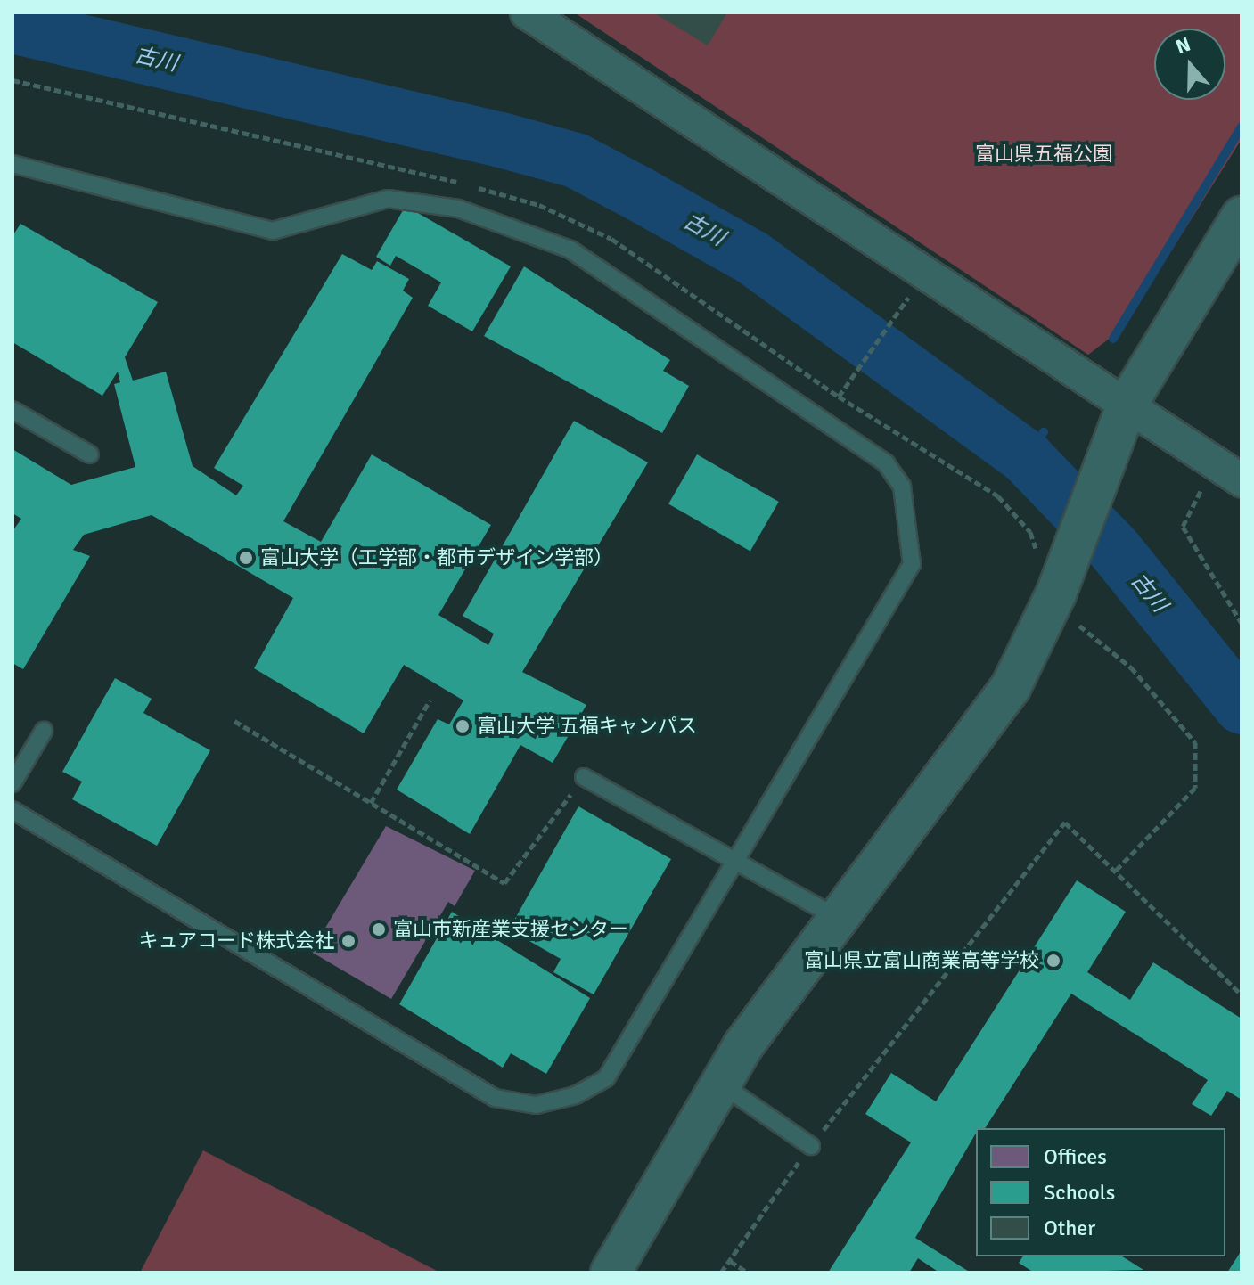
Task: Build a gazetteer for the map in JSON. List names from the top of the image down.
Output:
{
  "water": ["古川"],
  "parks": ["富山県五福公園"],
  "places": [
    "富山大学（工学部・都市デザイン学部）",
    "富山大学 五福キャンパス",
    "富山市新産業支援センター",
    "キュアコード株式会社",
    "富山県立富山商業高等学校"
  ],
  "legend": ["Offices", "Schools", "Other"],
  "north": "top"
}
